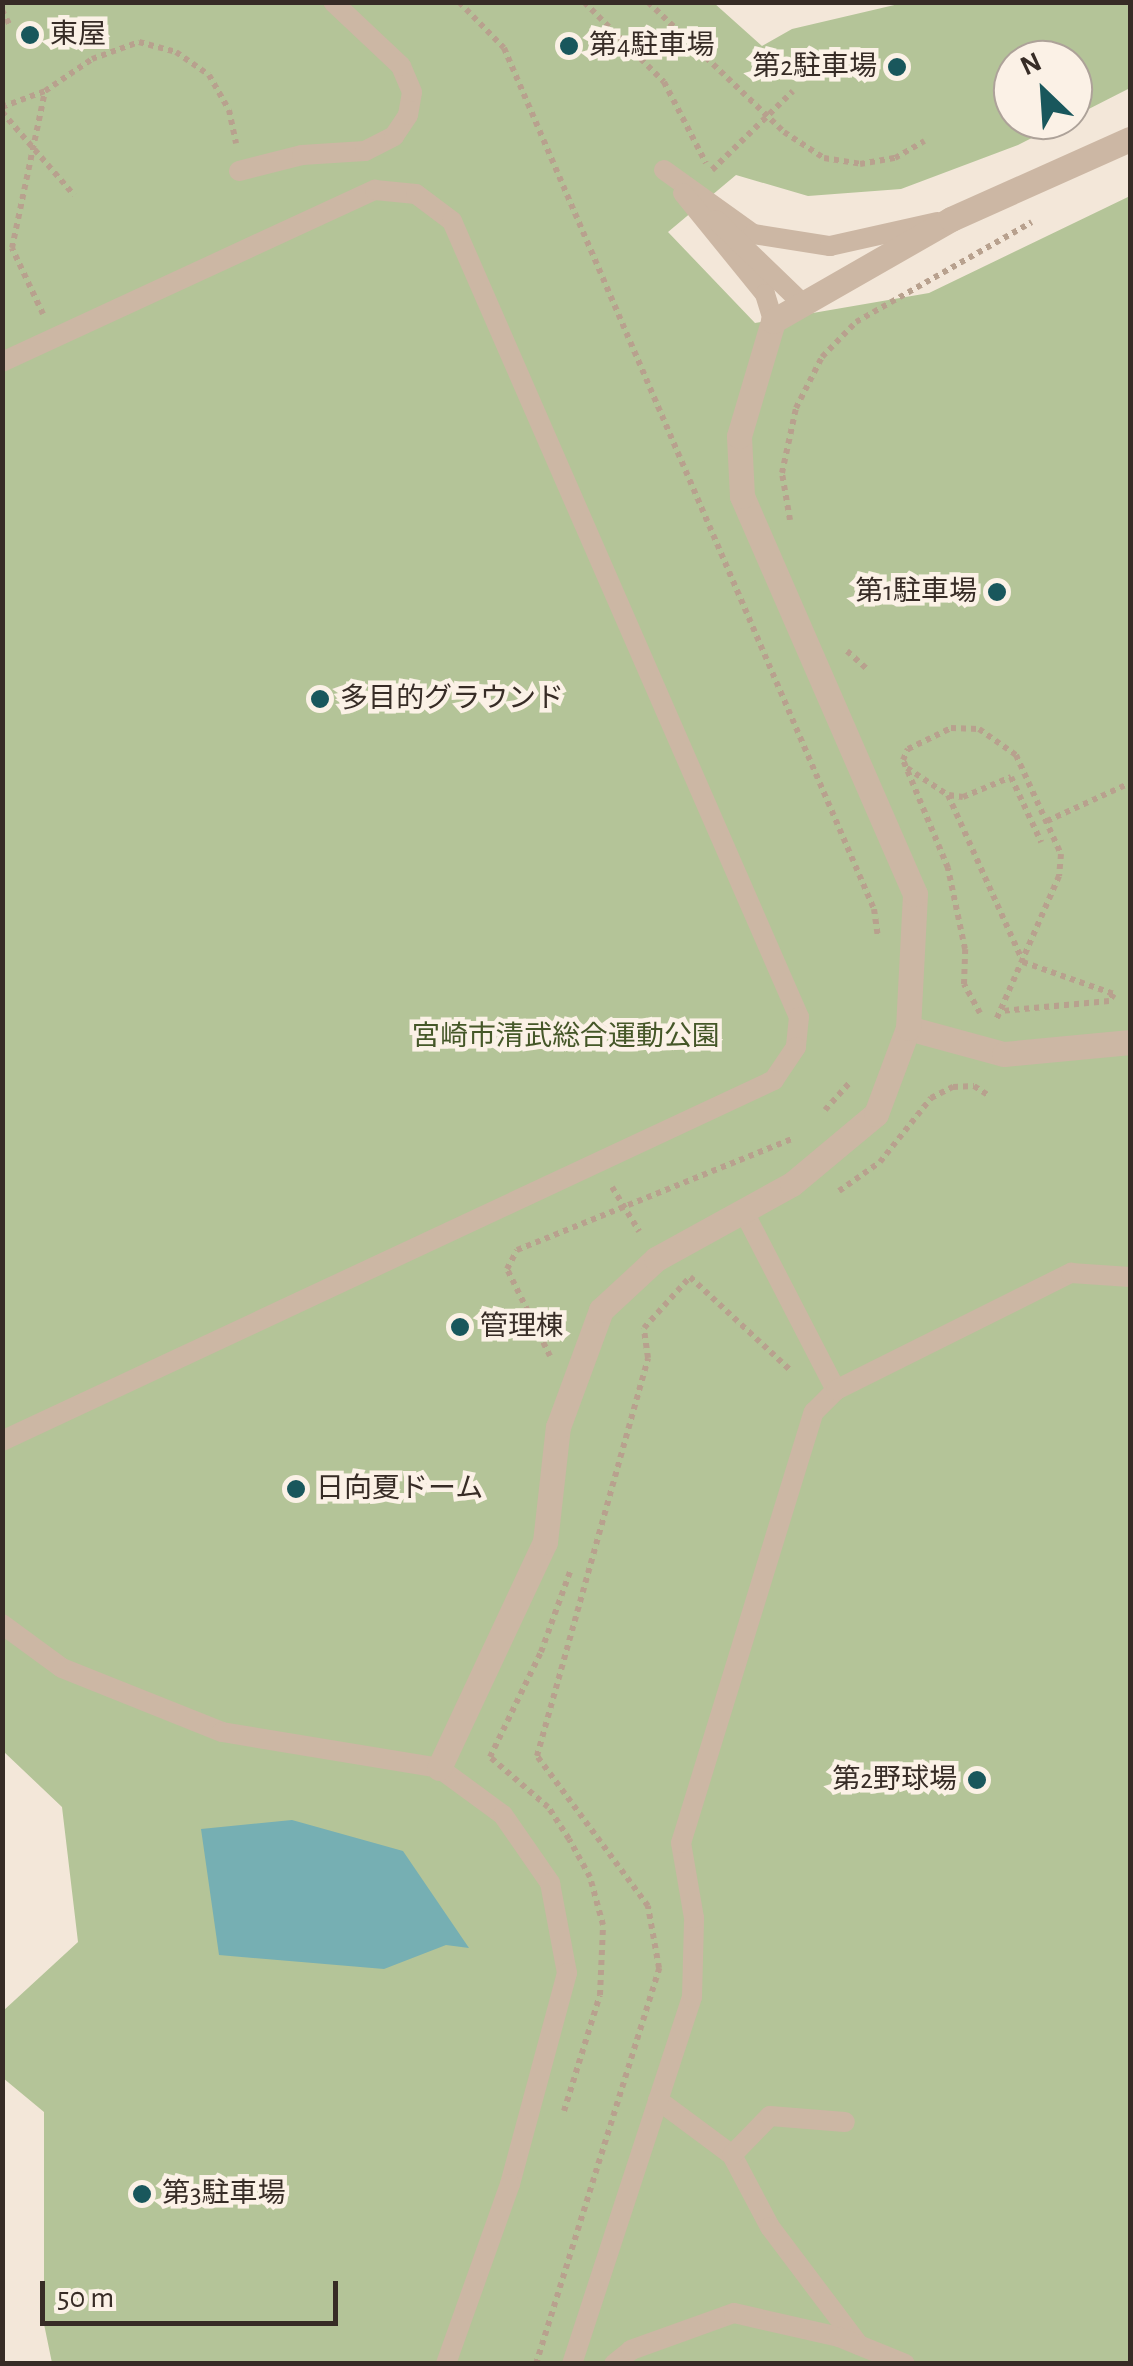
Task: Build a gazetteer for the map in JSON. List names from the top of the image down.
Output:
{
  "parks": ["宮崎市清武総合運動公園"],
  "places": [
    "東屋",
    "第4駐車場",
    "第2駐車場",
    "第1駐車場",
    "多目的グラウンド",
    "管理棟",
    "日向夏ドーム",
    "第2野球場",
    "第3駐車場"
  ],
  "scale_bar": "50 m",
  "north": "top left"
}
